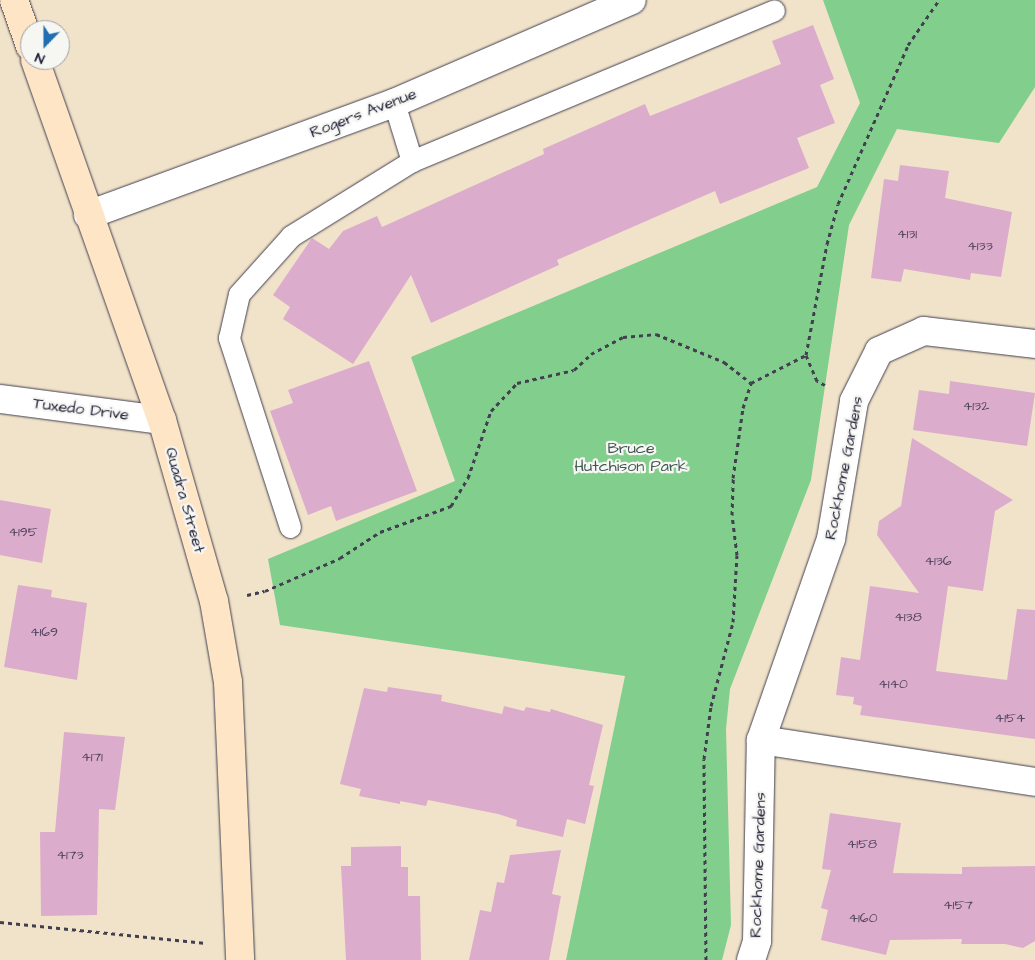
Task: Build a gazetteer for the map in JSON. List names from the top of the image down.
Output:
{
  "streets": {
    "main road": ["Quadra Street"],
    "street": ["Rogers Avenue", "Tuxedo Drive", "Rockhome Gardens"]
  },
  "crossings": [
    ["Rogers Avenue", "Quadra Street"],
    ["Tuxedo Drive", "Quadra Street"]
  ],
  "parks": ["Bruce Hutchison Park"],
  "house_numbers": [
    "4131",
    "4133",
    "4132",
    "4195",
    "4136",
    "4138",
    "4169",
    "4140",
    "4154",
    "4171",
    "4158",
    "4173",
    "4157",
    "4160"
  ],
  "north": "bottom"
}
